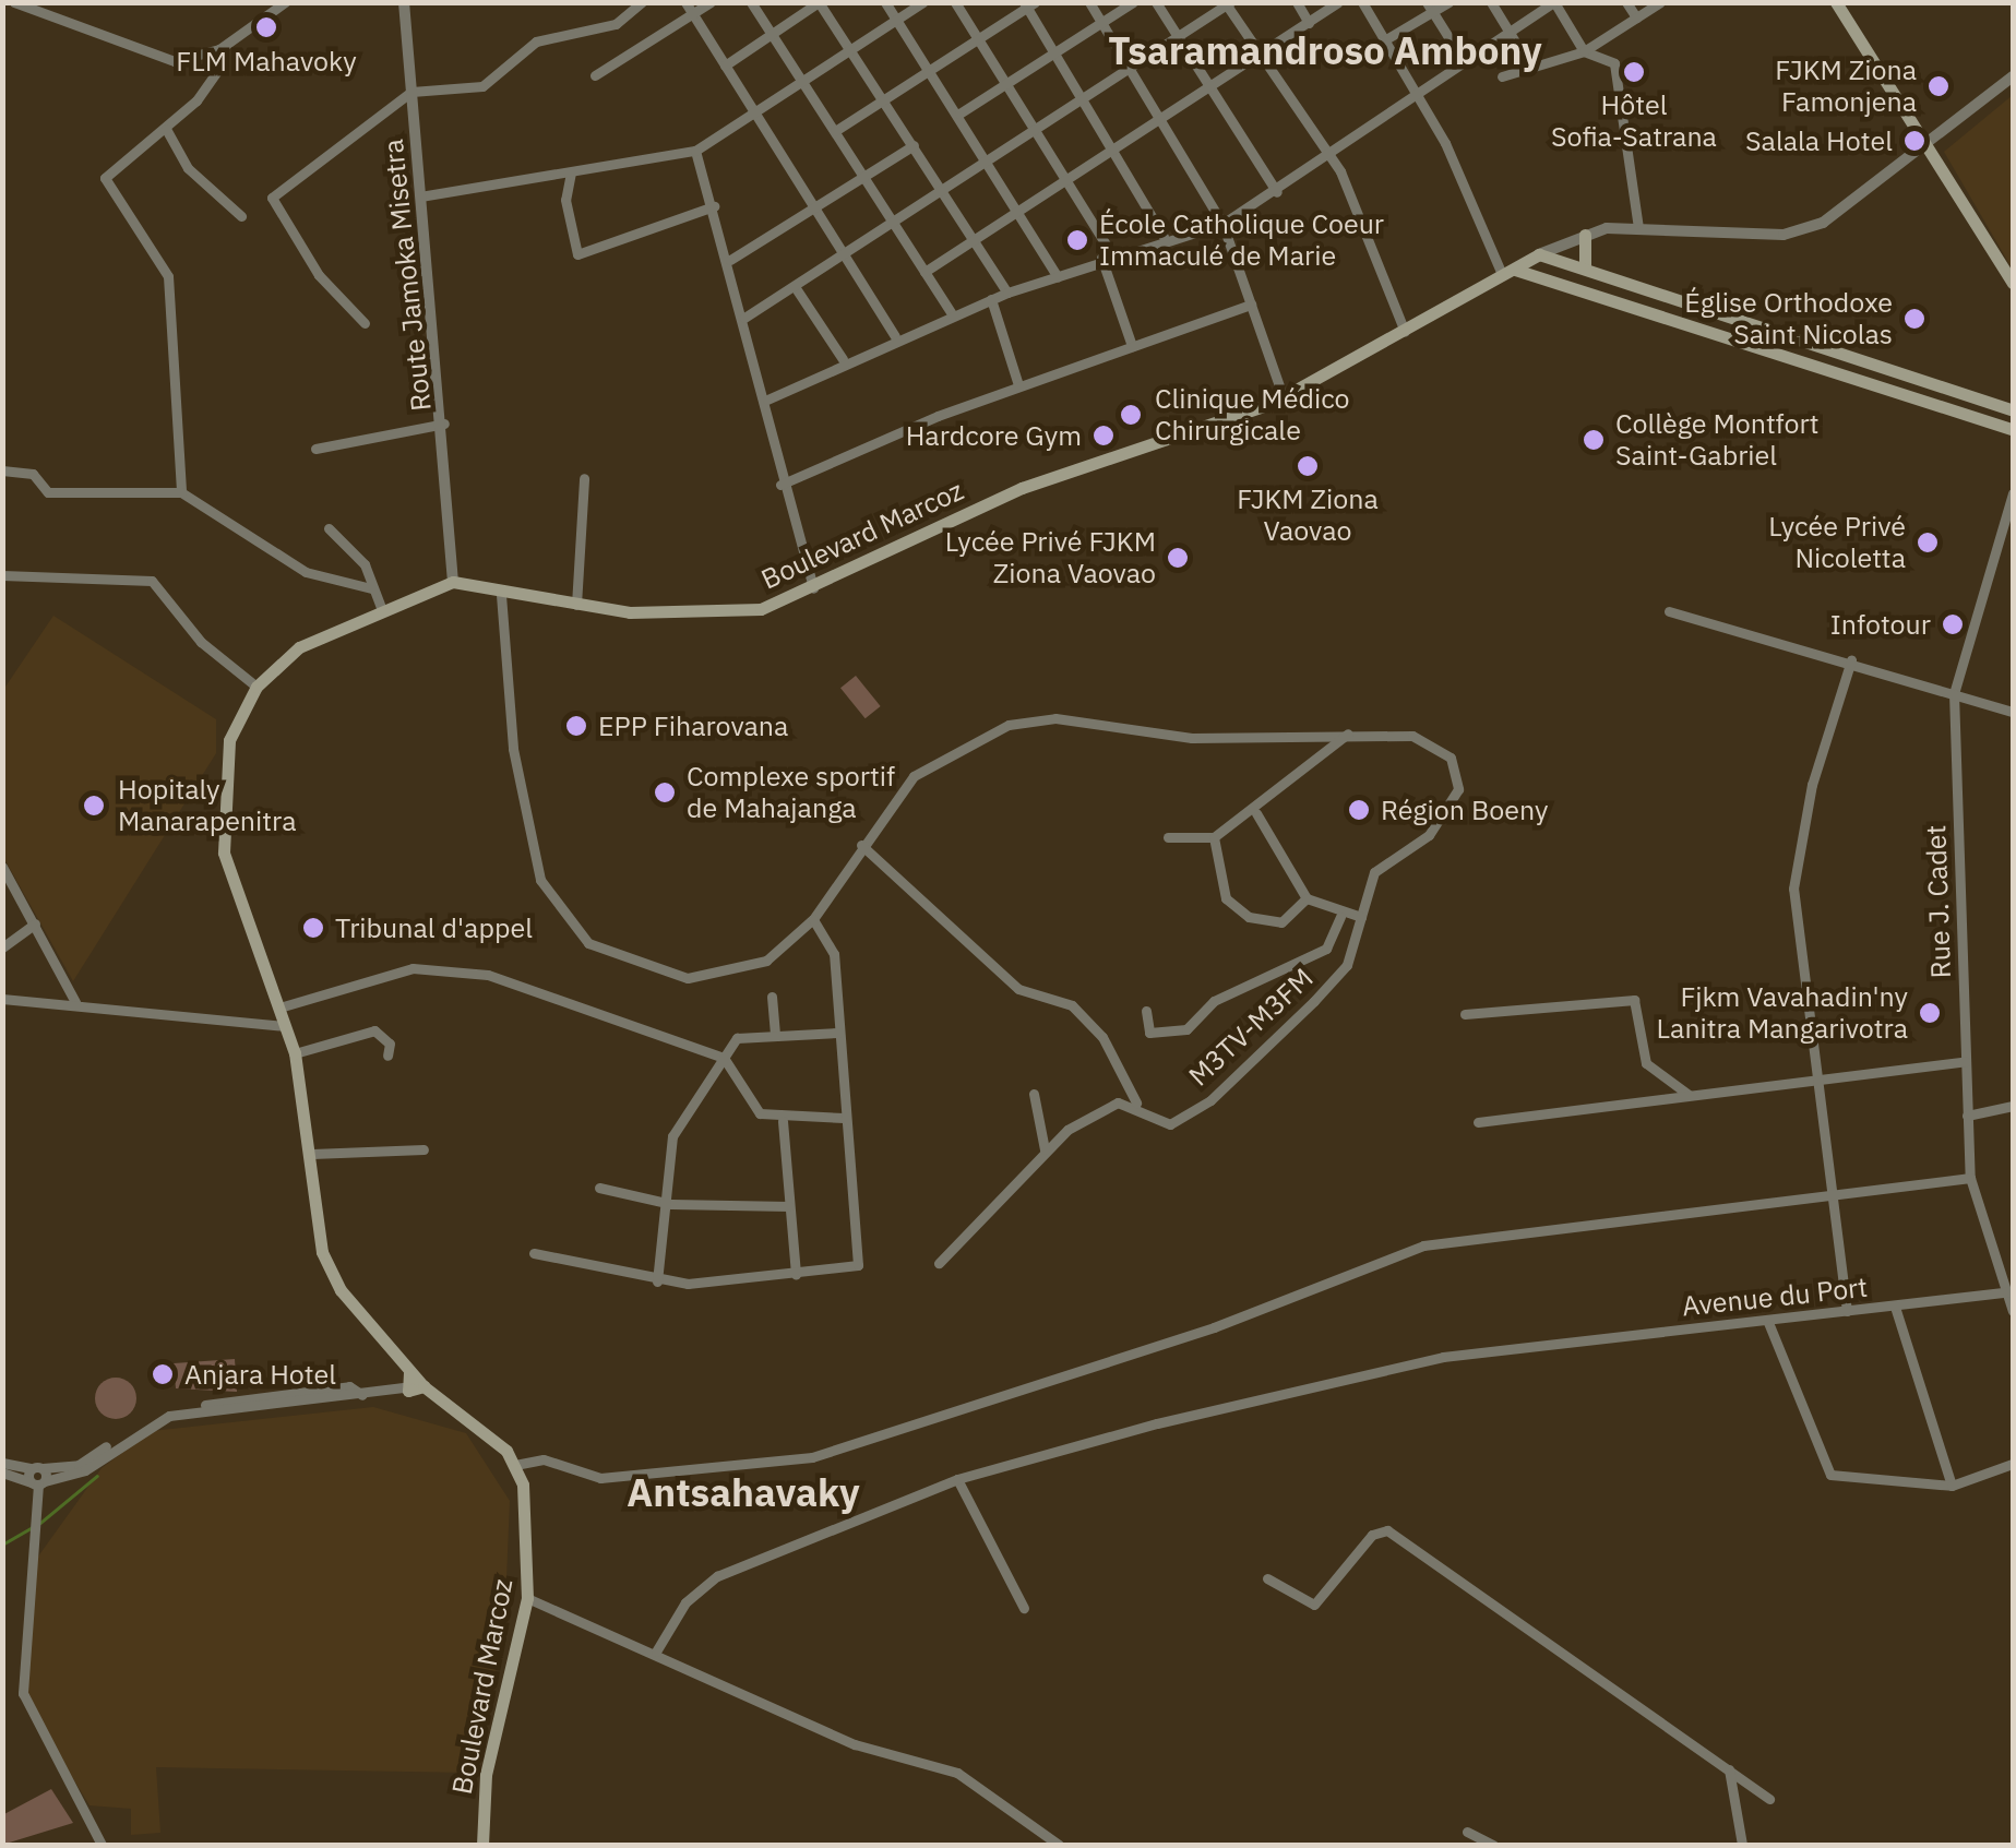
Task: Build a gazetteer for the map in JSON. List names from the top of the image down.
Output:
{
  "streets": {
    "main road": ["Boulevard Marcoz"],
    "street": [
      "Route Jamoka Misetra",
      "Rue J. Cadet",
      "M3TV-M3FM",
      "Avenue du Port"
    ]
  },
  "crossings": [
    ["Route Jamoka Misetra", "Boulevard Marcoz"],
    ["Rue J. Cadet", "Avenue du Port"]
  ],
  "districts": ["Tsaramandroso Ambony", "Antsahavaky"],
  "places": [
    "FLM Mahavoky",
    "Hôtel Sofia-Satrana",
    "FJKM Ziona Famonjena",
    "Salala Hotel",
    "École Catholique Coeur Immaculé de Marie",
    "Église Orthodoxe Saint Nicolas",
    "Clinique Médico Chirurgicale",
    "Hardcore Gym",
    "Collège Montfort Saint-Gabriel",
    "FJKM Ziona Vaovao",
    "Lycée Privé Nicoletta",
    "Lycée Privé FJKM Ziona Vaovao",
    "Infotour",
    "EPP Fiharovana",
    "Complexe sportif de Mahajanga",
    "Hopitaly Manarapenitra",
    "Région Boeny",
    "Tribunal d'appel",
    "Fjkm Vavahadin'ny Lanitra Mangarivotra",
    "Anjara Hotel"
  ]
}
